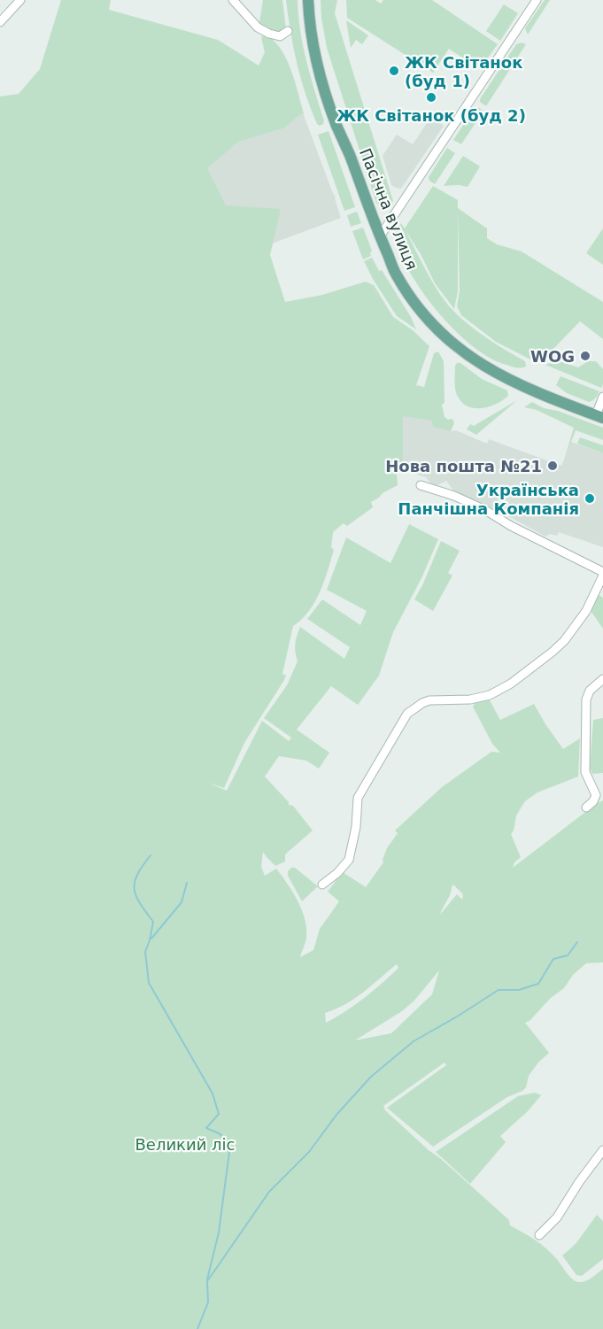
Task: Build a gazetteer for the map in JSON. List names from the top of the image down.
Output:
{
  "streets": {
    "main road": ["Пасічна вулиця"]
  },
  "parks": ["Великий ліс"],
  "places": [
    "ЖК Світанок (буд 1)",
    "ЖК Світанок (буд 2)",
    "WOG",
    "Нова пошта №21",
    "Українська Панчішна Компанія"
  ]
}
